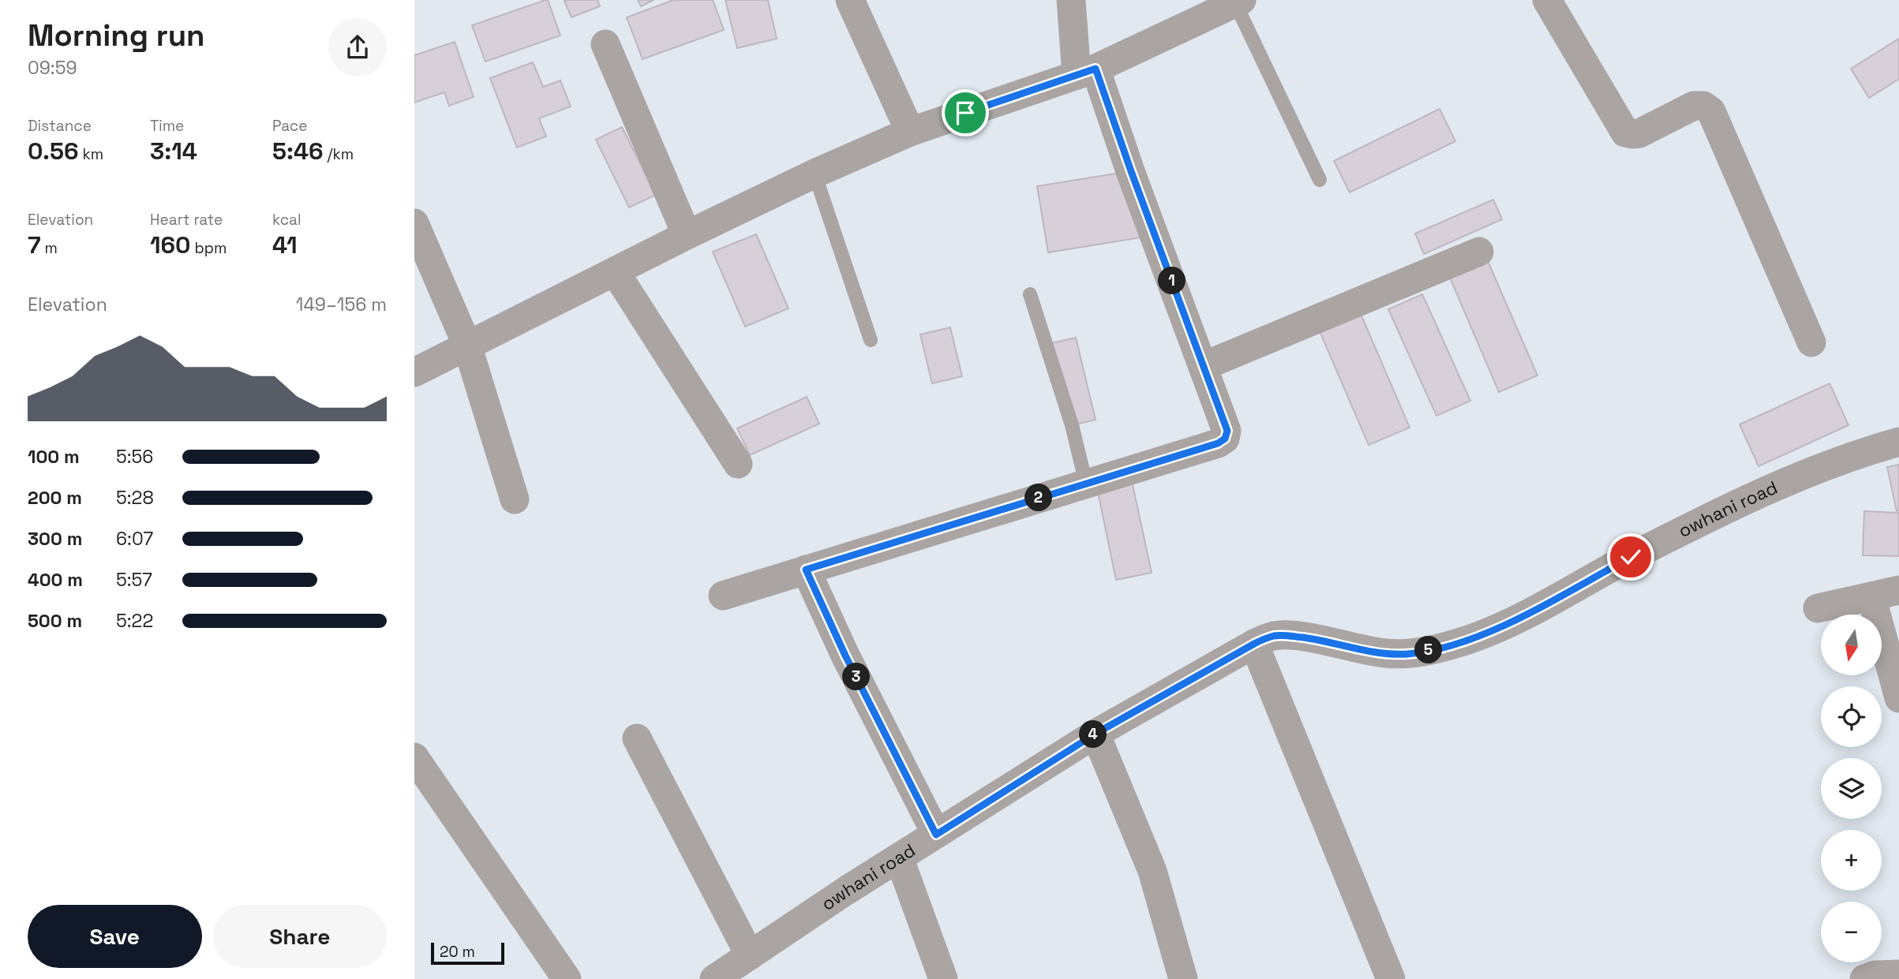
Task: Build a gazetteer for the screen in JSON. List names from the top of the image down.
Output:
{
  "streets": {
    "street": ["owhani road"]
  },
  "scale_bar": "20 m",
  "north": "bottom",
  "page": {
    "heading": ["Morning run", "09:59"],
    "stats": [
      ["Distance", "0.56 km"],
      ["Time", "3:14"],
      ["Pace", "5:46 /km"],
      ["Elevation", "7 m"],
      ["Heart rate", "160 bpm"],
      ["kcal", "41"]
    ],
    "pins": [
      "1",
      "2",
      "5",
      "3",
      "4"
    ],
    "chart": ["Elevation", "149–156 m"],
    "list": [
      {
        "name": "100 m",
        "note": "5:56"
      },
      {
        "name": "200 m",
        "note": "5:28"
      },
      {
        "name": "300 m",
        "note": "6:07"
      },
      {
        "name": "400 m",
        "note": "5:57"
      },
      {
        "name": "500 m",
        "note": "5:22"
      }
    ],
    "map_buttons": ["+", "−"],
    "buttons": ["Save", "Share"],
    "scale": "20 m"
  }
}
